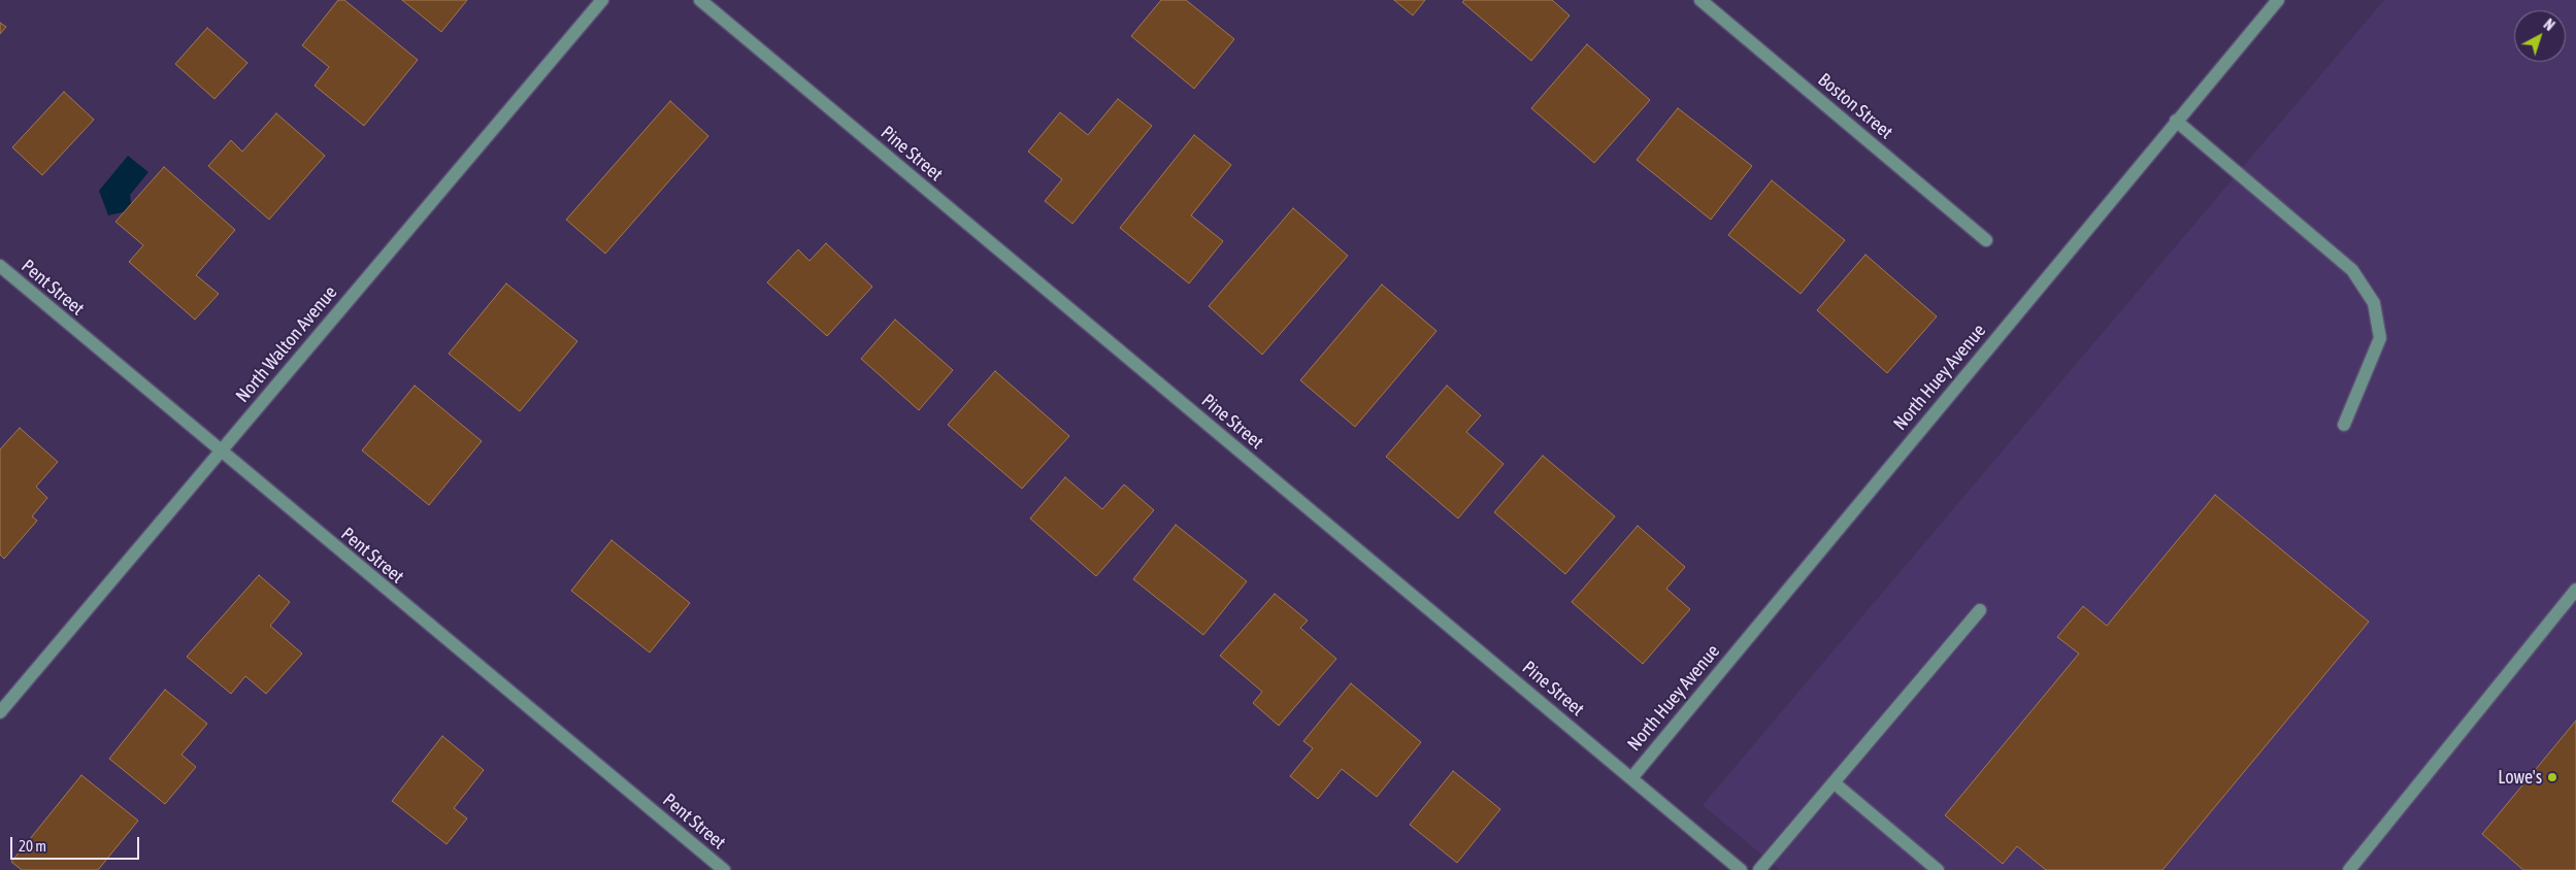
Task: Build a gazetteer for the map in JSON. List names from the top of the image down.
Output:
{
  "streets": {
    "street": [
      "Boston Street",
      "Pine Street",
      "Pent Street",
      "North Walton Avenue",
      "North Huey Avenue"
    ]
  },
  "crossings": [
    ["Pine Street", "North Huey Avenue"],
    ["Pent Street", "North Walton Avenue"]
  ],
  "places": ["Lowe's"],
  "scale_bar": "20 m",
  "north": "top right"
}
